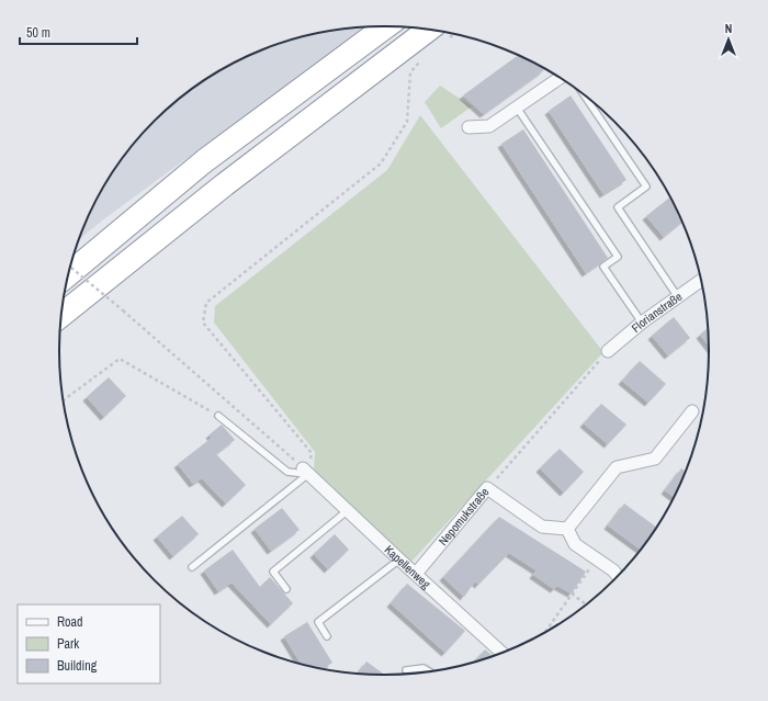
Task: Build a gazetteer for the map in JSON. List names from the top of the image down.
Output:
{
  "streets": {
    "street": ["Florianstraße", "Nepomukstraße", "Kapellenweg"]
  },
  "crossings": [
    ["Nepomukstraße", "Kapellenweg"]
  ],
  "legend": ["Road", "Park", "Building"],
  "scale_bar": "50 m",
  "north": "top"
}
